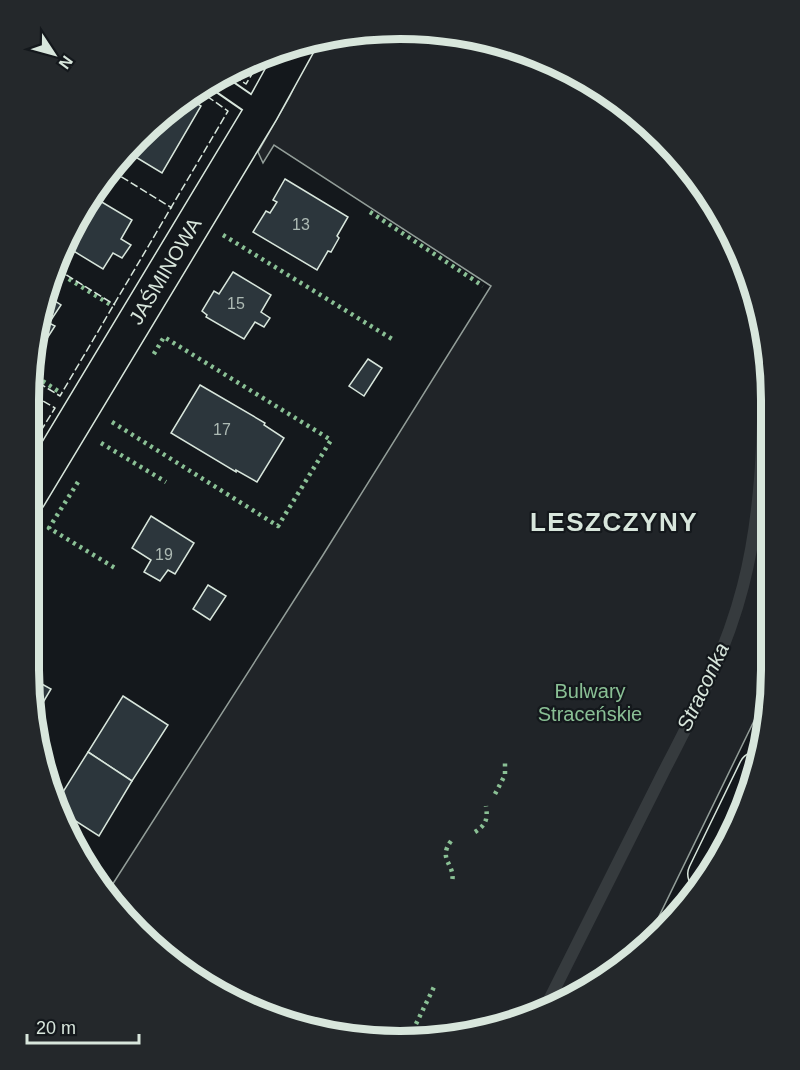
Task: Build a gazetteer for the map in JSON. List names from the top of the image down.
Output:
{
  "streets": {
    "street": ["JAŚMINOWA"]
  },
  "districts": ["LESZCZYNY"],
  "water": ["Straconka"],
  "parks": ["Bulwary Straceńskie"],
  "house_numbers": [
    "13",
    "15",
    "17",
    "19"
  ],
  "scale_bar": "20 m",
  "north": "bottom right"
}
